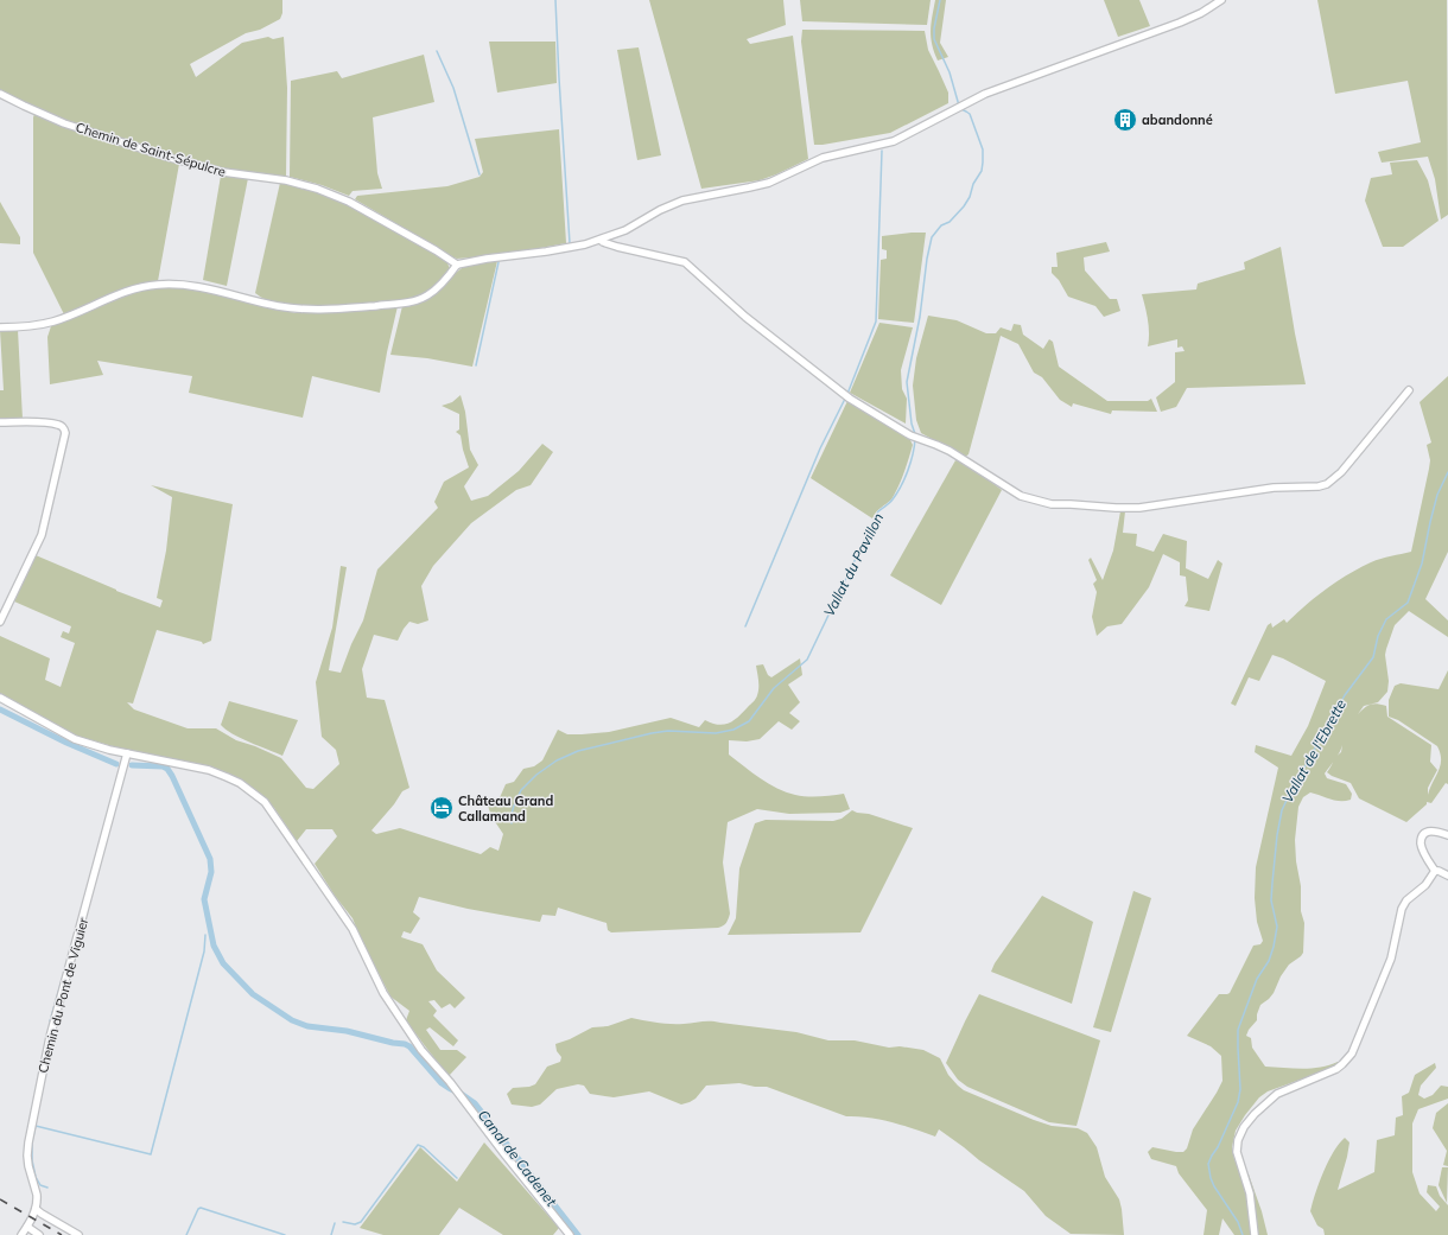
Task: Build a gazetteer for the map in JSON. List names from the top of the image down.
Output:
{
  "streets": {
    "street": ["Chemin de Saint-Sépulcre", "Chemin du Pont de Viguier"]
  },
  "water": ["Vallat du Pavillon", "Vallat de l'Ebrette", "Canal de Cadenet"],
  "places": {
    "building": ["abandonné"],
    "hotel": ["Château Grand Callamand"]
  }
}
